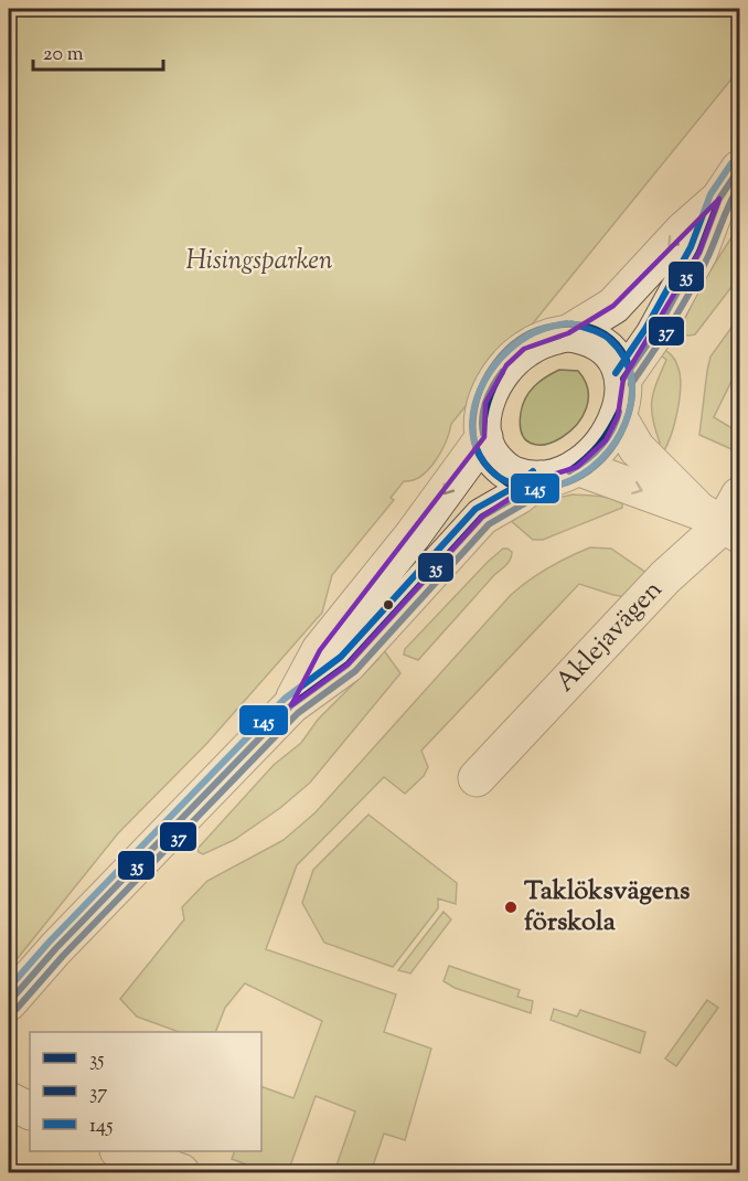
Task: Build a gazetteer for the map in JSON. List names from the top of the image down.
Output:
{
  "streets": {
    "street": ["Aklejavägen"]
  },
  "parks": ["Hisingsparken"],
  "places": ["Taklöksvägens förskola"],
  "lines": ["transit line 145", "transit line 35", "transit line 37"],
  "legend": ["35", "37", "145"],
  "scale_bar": "20 m"
}
